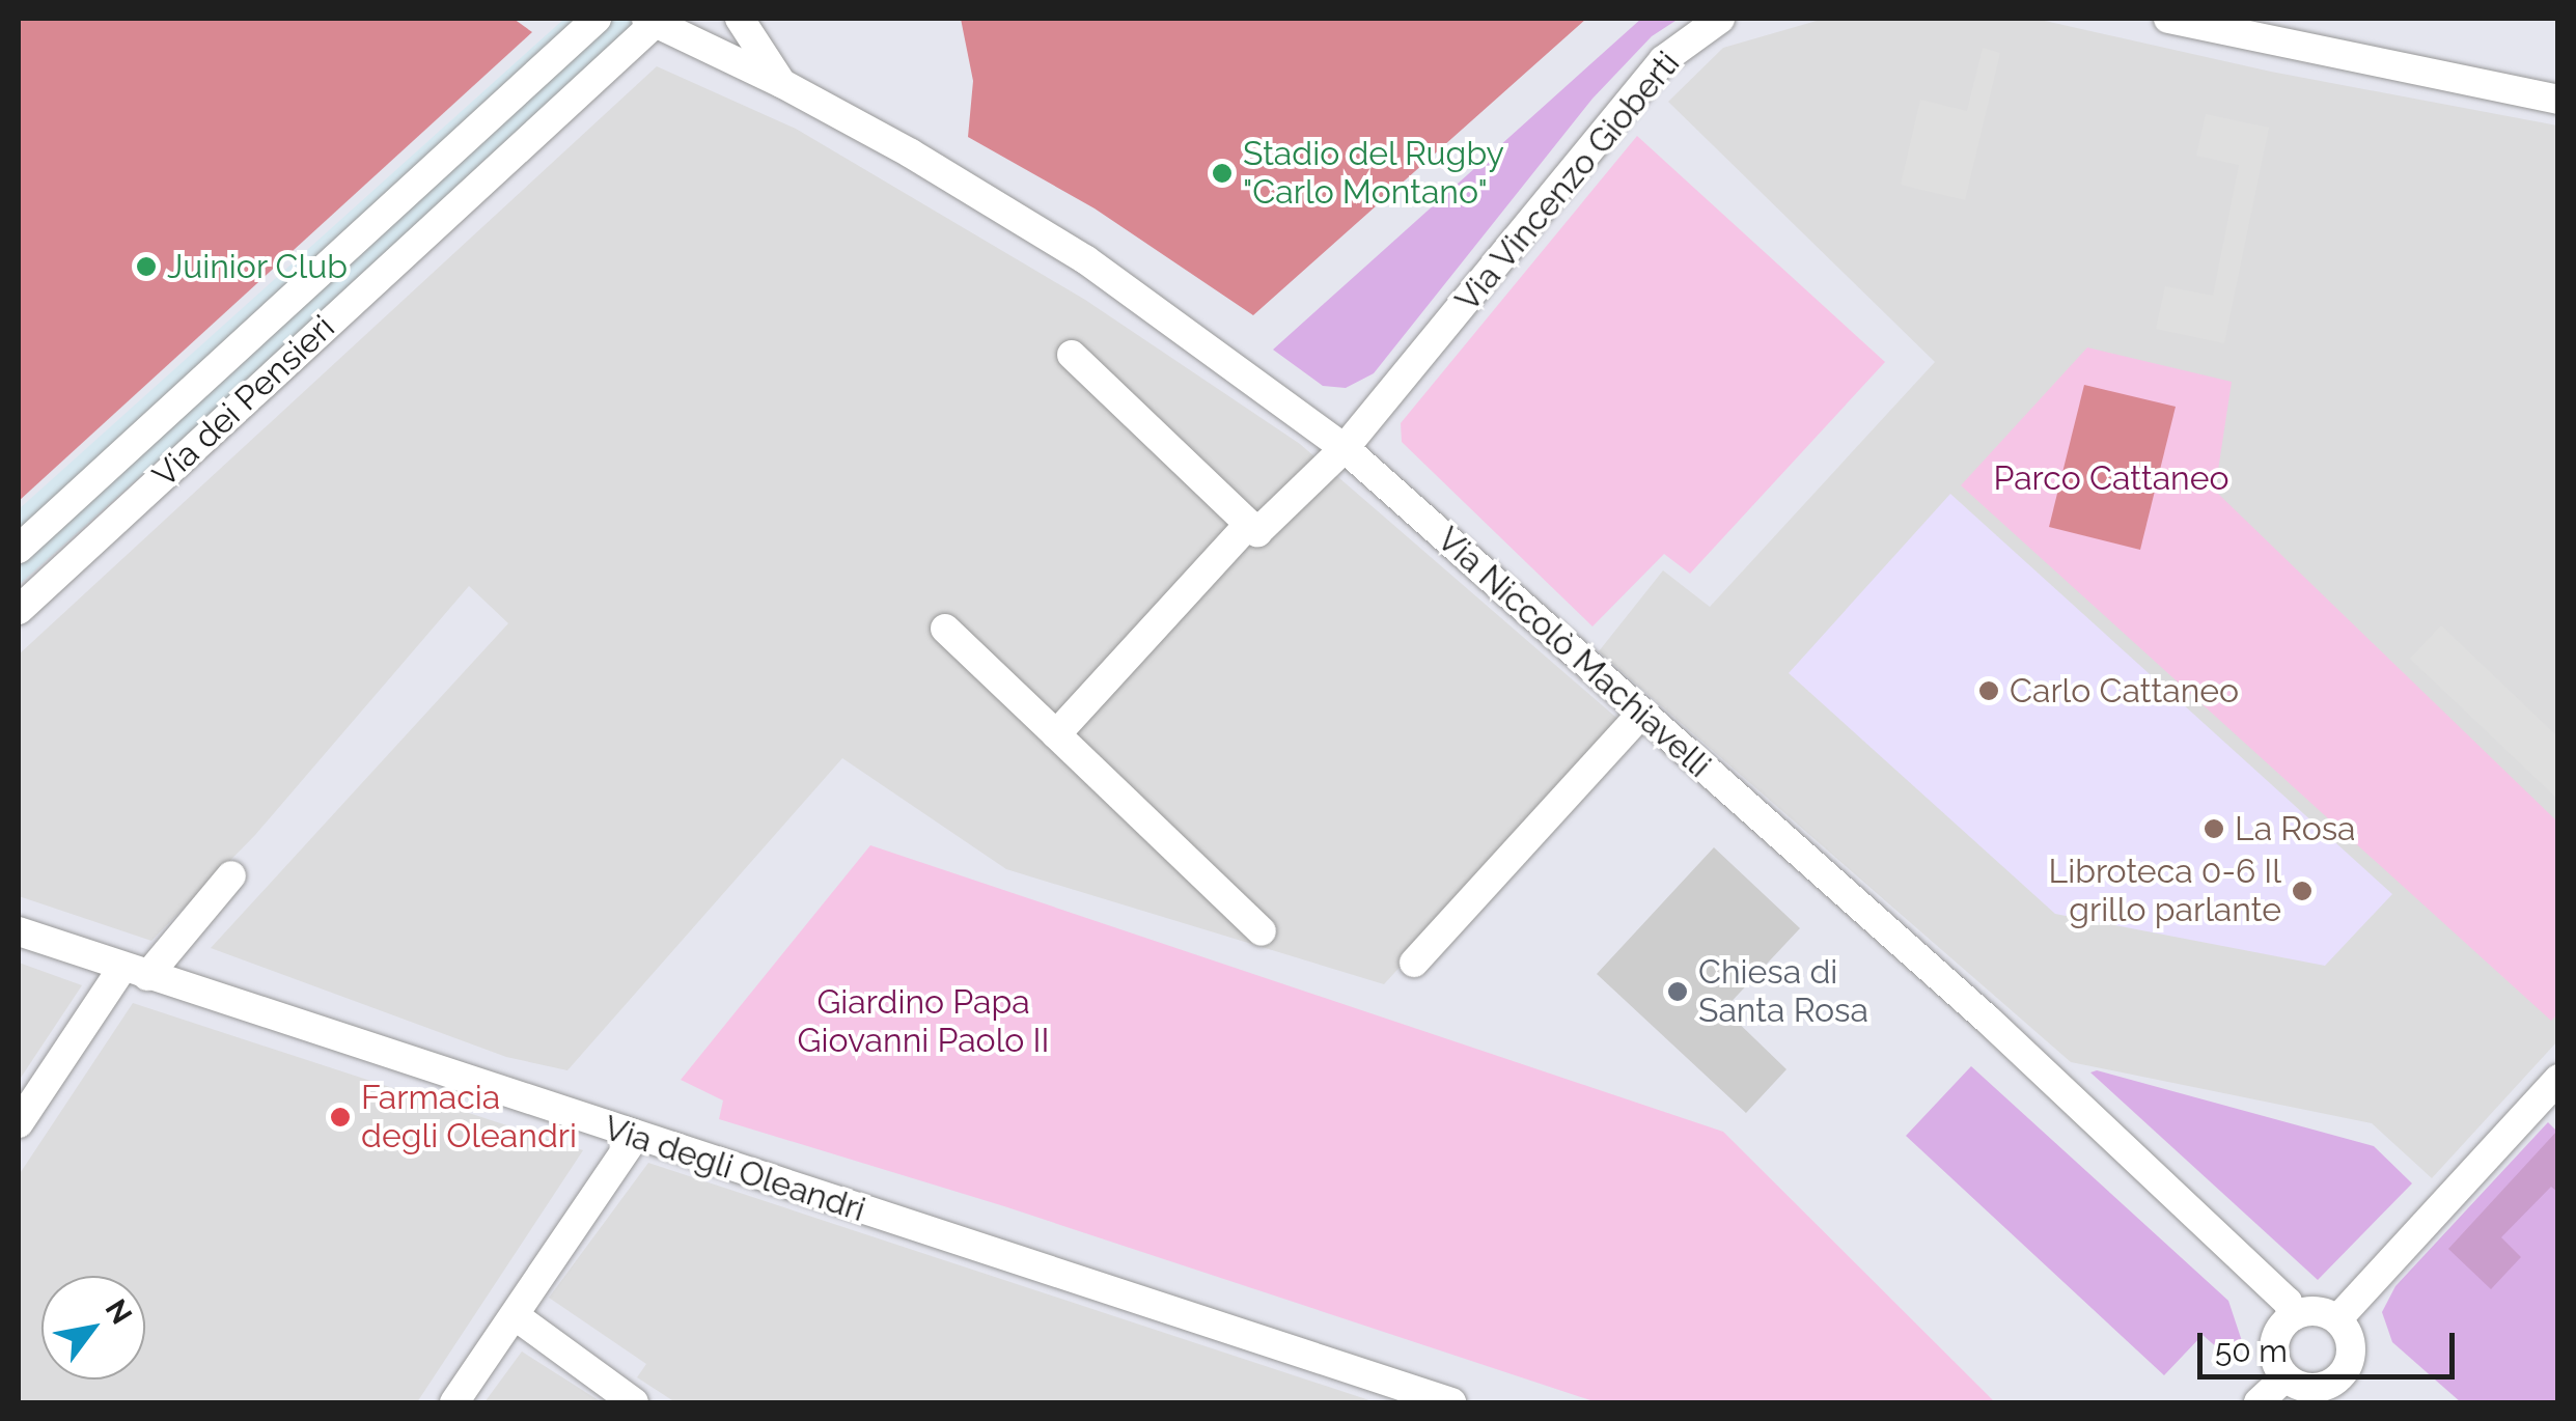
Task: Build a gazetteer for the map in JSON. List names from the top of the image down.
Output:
{
  "streets": {
    "street": [
      "Via Vincenzo Gioberti",
      "Via dei Pensieri",
      "Via Niccolò Machiavelli",
      "Via degli Oleandri"
    ]
  },
  "crossings": [
    ["Via Vincenzo Gioberti", "Via Niccolò Machiavelli"],
    ["Via dei Pensieri", "Via Niccolò Machiavelli"]
  ],
  "parks": ["Parco Cattaneo", "Giardino Papa Giovanni Paolo II"],
  "places": [
    "Stadio del Rugby \"Carlo Montano\"",
    "Juinior Club",
    "Carlo Cattaneo",
    "La Rosa",
    "Libroteca 0-6 Il grillo parlante",
    "Chiesa di Santa Rosa",
    "Farmacia degli Oleandri"
  ],
  "scale_bar": "50 m",
  "north": "top right"
}
